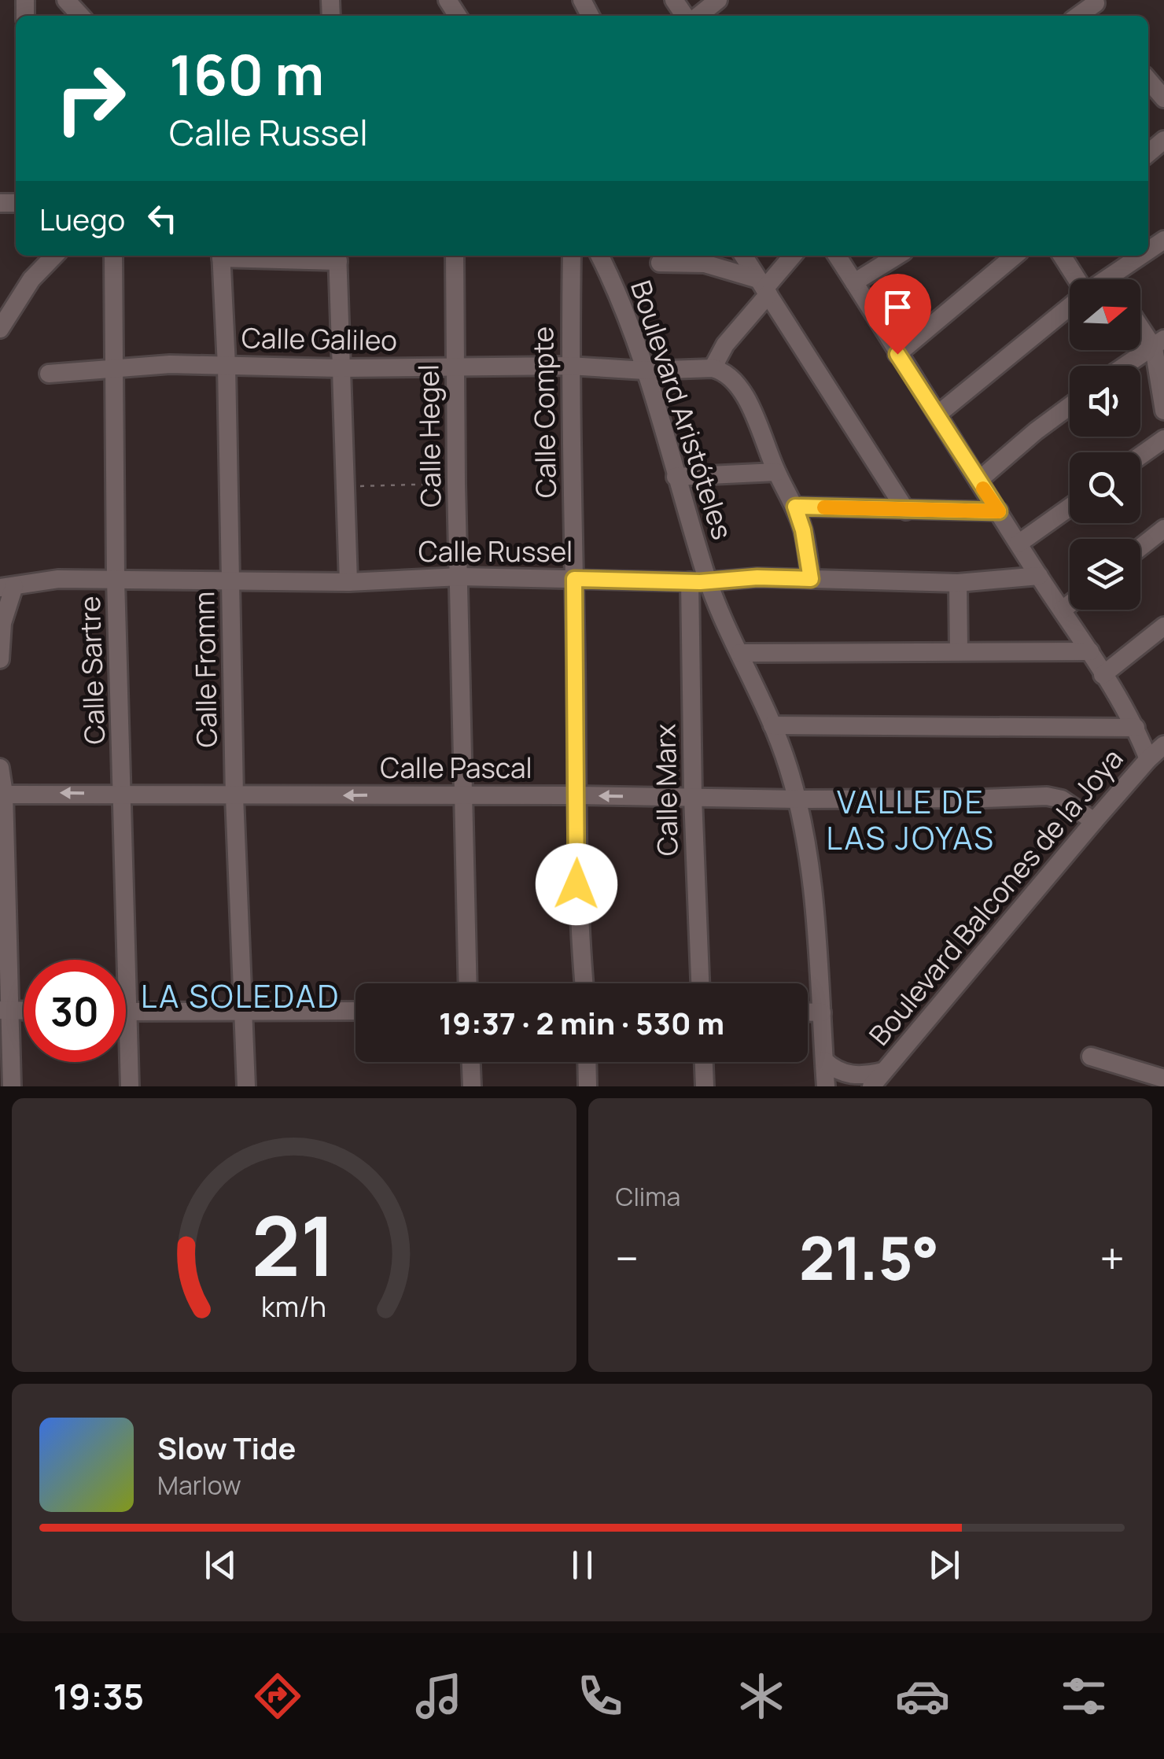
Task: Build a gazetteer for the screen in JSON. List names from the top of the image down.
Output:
{
  "streets": {
    "street": [
      "Calle Galileo",
      "Boulevard Aristóteles",
      "Calle Compte",
      "Calle Hegel",
      "Calle Russel",
      "Calle Fromm",
      "Calle Sartre",
      "Calle Pascal",
      "Calle Marx",
      "Boulevard Balcones de la Joya"
    ]
  },
  "crossings": [
    ["Calle Galileo", "Boulevard Aristóteles"],
    ["Calle Galileo", "Calle Compte"],
    ["Calle Galileo", "Calle Hegel"],
    ["Calle Galileo", "Calle Fromm"],
    ["Calle Galileo", "Calle Sartre"],
    ["Boulevard Aristóteles", "Calle Russel"],
    ["Boulevard Aristóteles", "Calle Pascal"],
    ["Boulevard Aristóteles", "Calle Marx"],
    ["Calle Compte", "Calle Russel"],
    ["Calle Compte", "Calle Pascal"],
    ["Calle Hegel", "Calle Russel"],
    ["Calle Hegel", "Calle Pascal"],
    ["Calle Russel", "Calle Fromm"],
    ["Calle Russel", "Calle Sartre"],
    ["Calle Russel", "Calle Marx"],
    ["Calle Fromm", "Calle Pascal"],
    ["Calle Sartre", "Calle Pascal"],
    ["Calle Pascal", "Calle Marx"],
    ["Calle Pascal", "Boulevard Balcones de la Joya"]
  ],
  "one_way": ["Calle Pascal"],
  "districts": ["VALLE DE LAS JOYAS", "LA SOLEDAD"],
  "north": "right",
  "page": {
    "turn": ["160 m", "Calle Russel"],
    "then": "Luego",
    "limit": "30",
    "trip": "19:37 · 2 min · 530 m",
    "tile": "Clima",
    "heat": ["−", "21.5°", "+"],
    "song": ["Slow Tide", "Marlow"],
    "tabs": "19:35",
    "gauge": ["21", "km/h"]
  }
}
